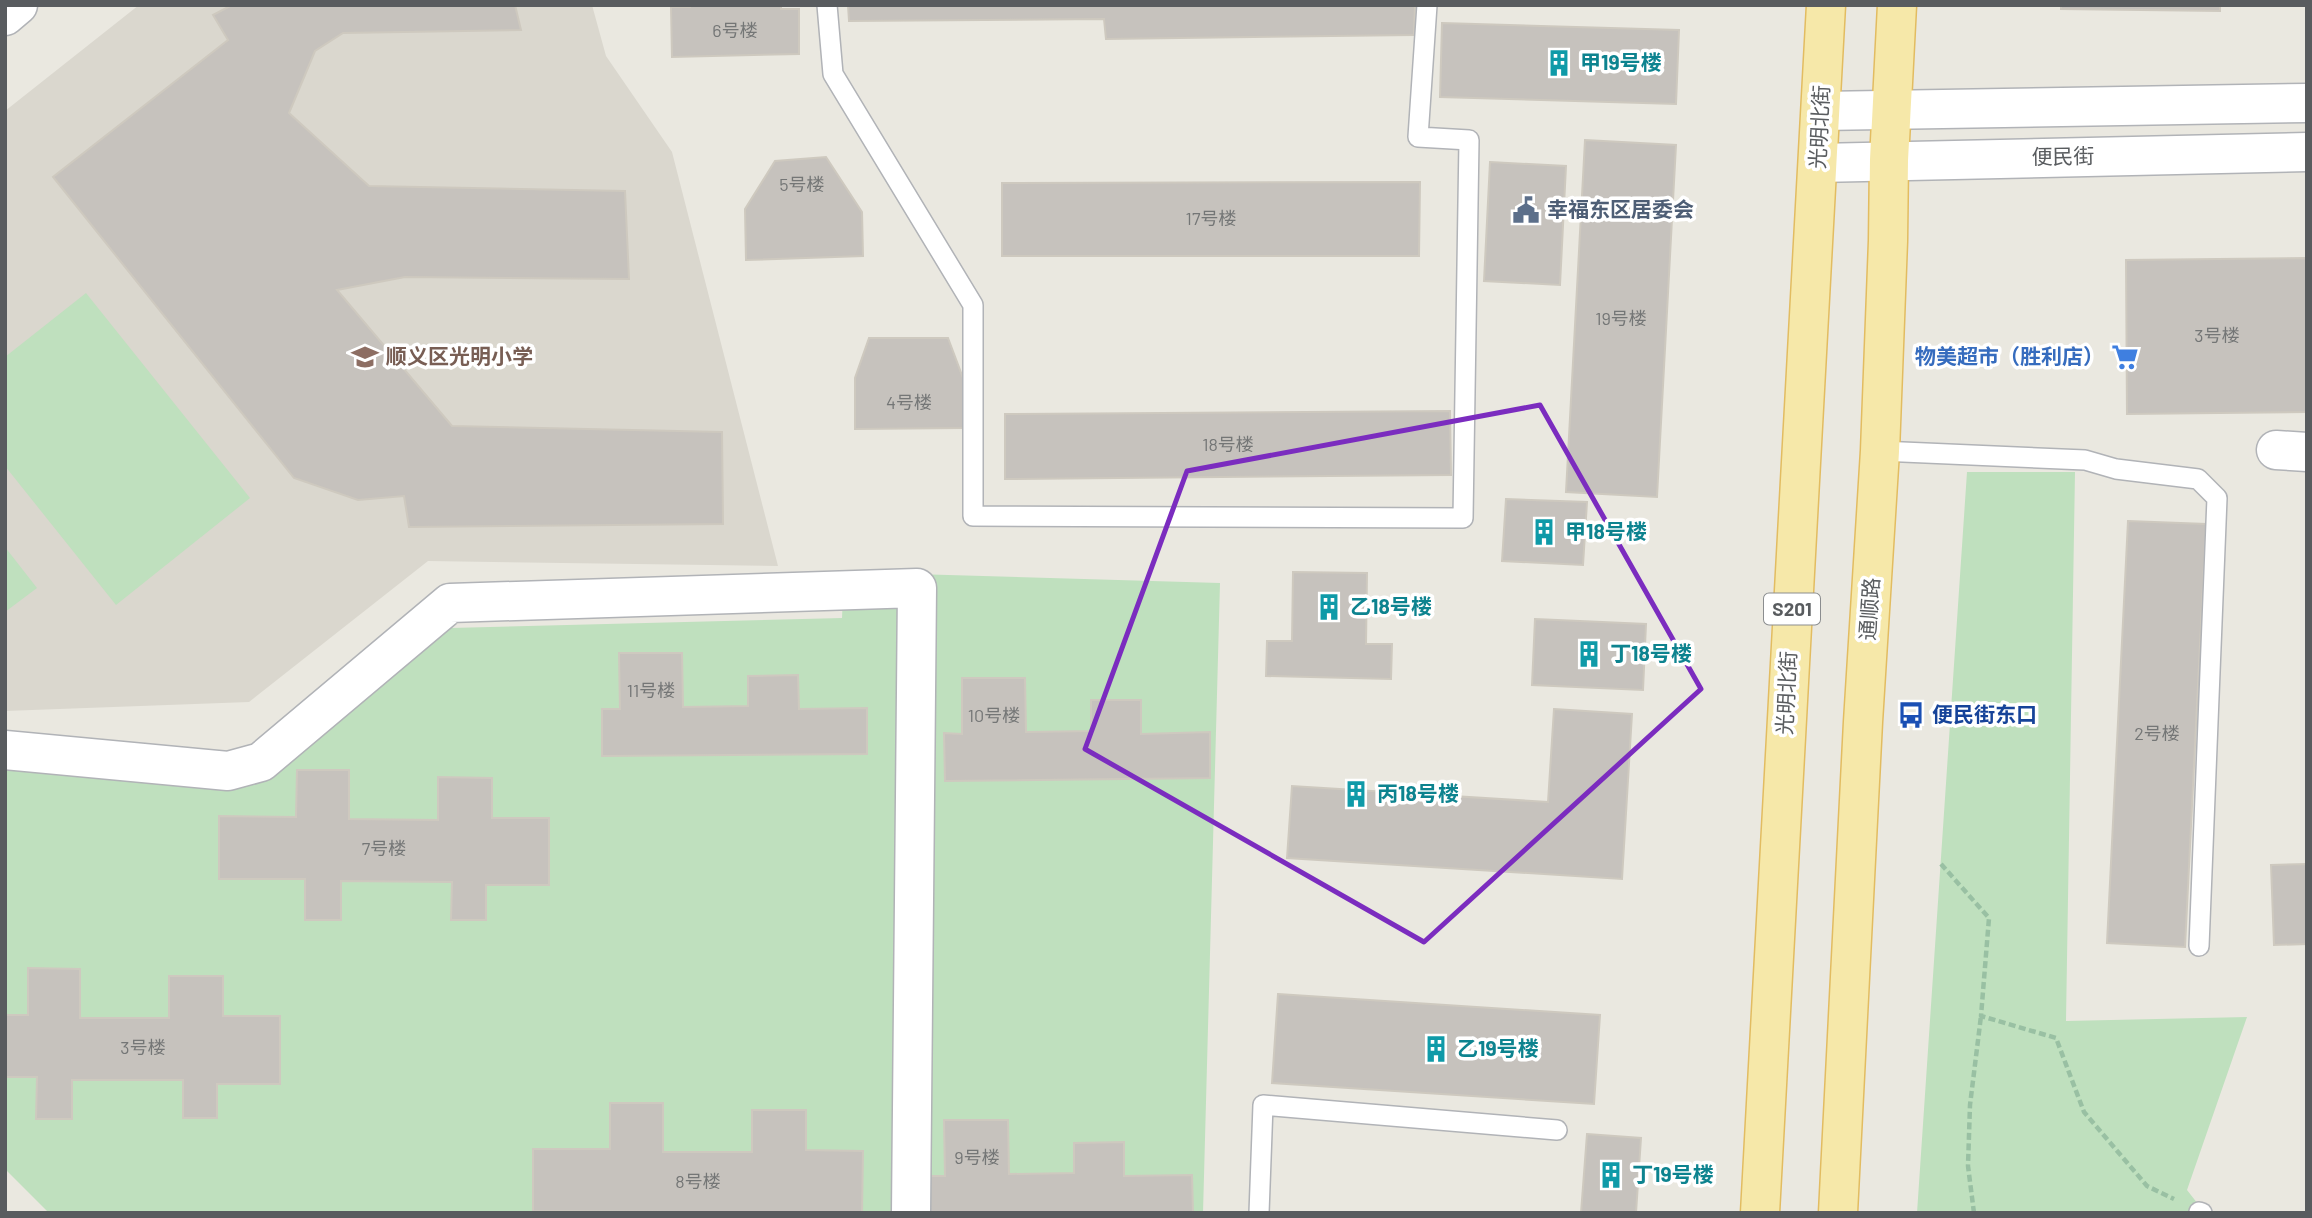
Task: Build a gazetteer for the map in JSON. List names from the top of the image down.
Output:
{
  "streets": {
    "main road": ["光明北街", "S201", "通顺路"],
    "street": ["便民街"]
  },
  "crossings": [
    ["光明北街", "便民街"],
    ["便民街", "通顺路"]
  ],
  "places": {
    "building": [
      "甲19号楼",
      "甲18号楼",
      "乙18号楼",
      "丁18号楼",
      "丙18号楼",
      "乙19号楼",
      "丁19号楼"
    ],
    "public building": ["幸福东区居委会"],
    "school or university": ["顺义区光明小学"],
    "supermarket": ["物美超市（胜利店）"],
    "bus stop": ["便民街东口"]
  },
  "house_numbers": [
    "6号楼",
    "5号楼",
    "17号楼",
    "19号楼",
    "3号楼",
    "4号楼",
    "18号楼",
    "11号楼",
    "10号楼",
    "2号楼",
    "7号楼",
    "3号楼",
    "9号楼",
    "8号楼"
  ]
}
